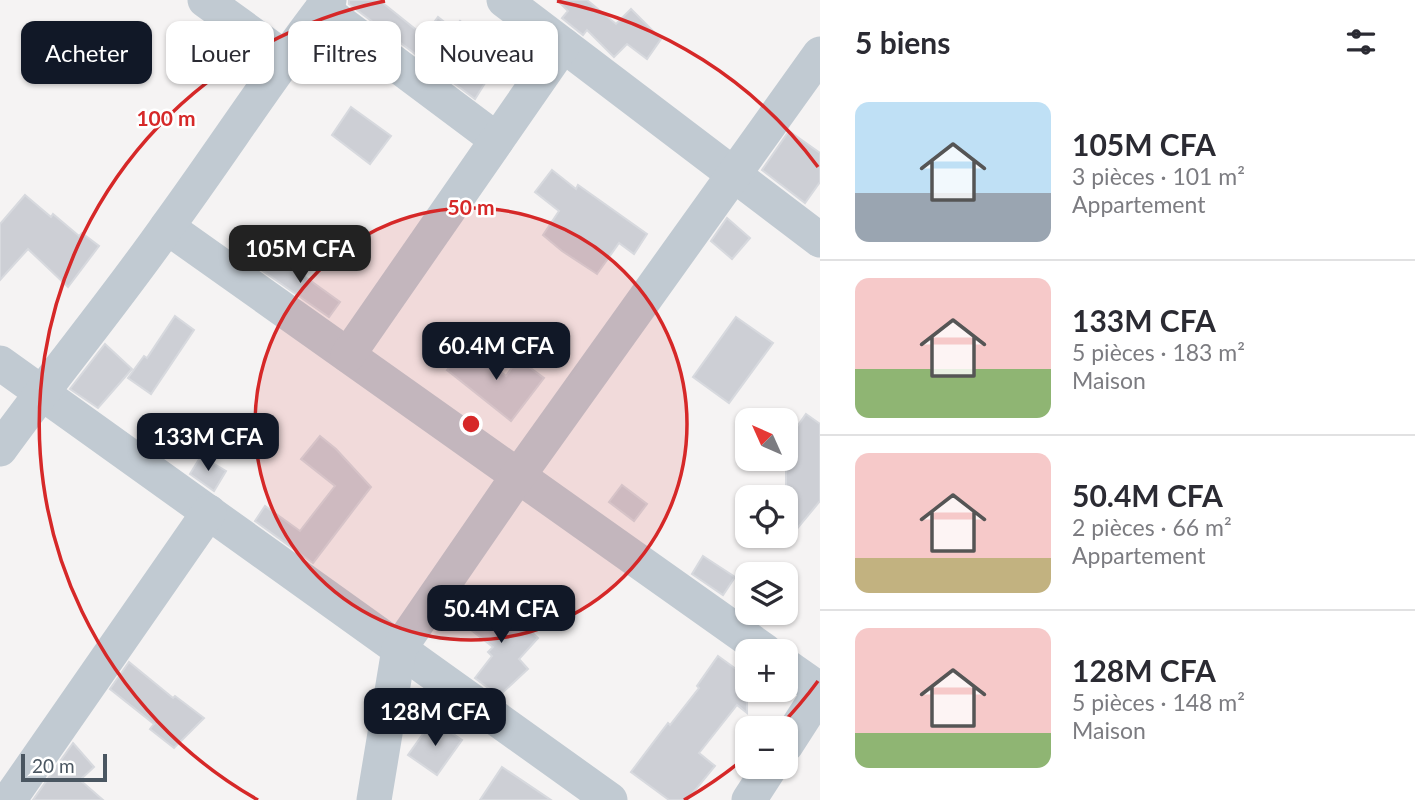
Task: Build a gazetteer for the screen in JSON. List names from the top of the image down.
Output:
{
  "scale_bar": "20 m",
  "north": "top left",
  "page": {
    "heading": "5 biens",
    "chip": [
      "Acheter",
      "Louer",
      "Filtres",
      "Nouveau"
    ],
    "list": [
      {
        "name": "105M CFA",
        "note": "3 pièces · 101 m² · Appartement"
      },
      {
        "name": "133M CFA",
        "note": "5 pièces · 183 m² · Maison"
      },
      {
        "name": "50.4M CFA",
        "note": "2 pièces · 66 m² · Appartement"
      },
      {
        "name": "128M CFA",
        "note": "5 pièces · 148 m² · Maison"
      }
    ],
    "price": [
      "105M CFA",
      "60.4M CFA",
      "133M CFA",
      "50.4M CFA",
      "128M CFA"
    ],
    "map_buttons": ["+", "−"],
    "scale": "20 m"
  },
  "rings": ["100 m", "50 m"]
}
